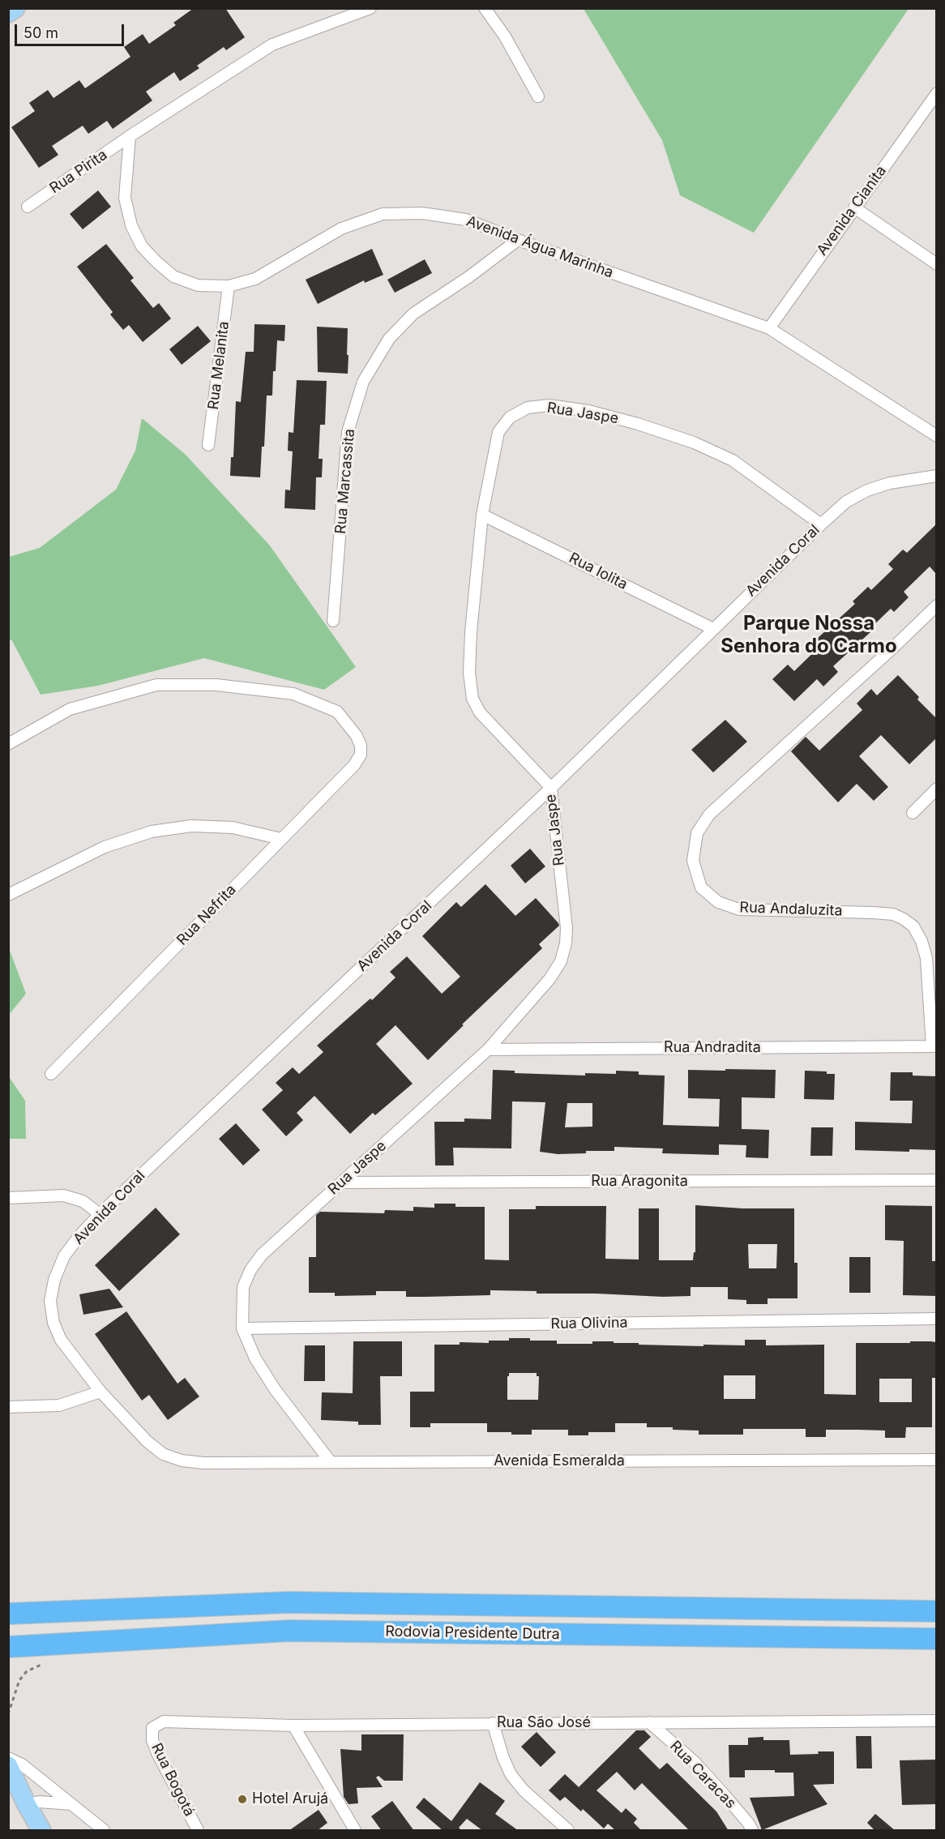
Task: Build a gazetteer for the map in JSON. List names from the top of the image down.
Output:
{
  "streets": {
    "highway": ["Rodovia Presidente Dutra"],
    "street": [
      "Rua Pirita",
      "Avenida Cianita",
      "Avenida Água Marinha",
      "Rua Melanita",
      "Rua Jaspe",
      "Rua Marcassita",
      "Avenida Coral",
      "Rua Iolita",
      "Rua Andaluzita",
      "Rua Nefrita",
      "Rua Andradita",
      "Rua Aragonita",
      "Rua Olivina",
      "Avenida Esmeralda",
      "Rua São José",
      "Rua Caracas",
      "Rua Bogotá"
    ]
  },
  "crossings": [
    ["Rua Pirita", "Avenida Água Marinha"],
    ["Avenida Cianita", "Avenida Água Marinha"],
    ["Avenida Água Marinha", "Rua Melanita"],
    ["Avenida Água Marinha", "Rua Marcassita"],
    ["Rua Jaspe", "Avenida Coral"],
    ["Rua Jaspe", "Rua Iolita"],
    ["Rua Jaspe", "Rua Andradita"],
    ["Rua Jaspe", "Rua Aragonita"],
    ["Rua Jaspe", "Rua Olivina"],
    ["Rua Jaspe", "Avenida Esmeralda"],
    ["Avenida Coral", "Rua Iolita"],
    ["Avenida Coral", "Avenida Esmeralda"],
    ["Rua Andaluzita", "Rua Andradita"],
    ["Rua São José", "Rua Caracas"],
    ["Rua São José", "Rua Bogotá"]
  ],
  "districts": ["Parque Nossa Senhora do Carmo"],
  "places": ["Hotel Arujá"],
  "scale_bar": "50 m"
}
